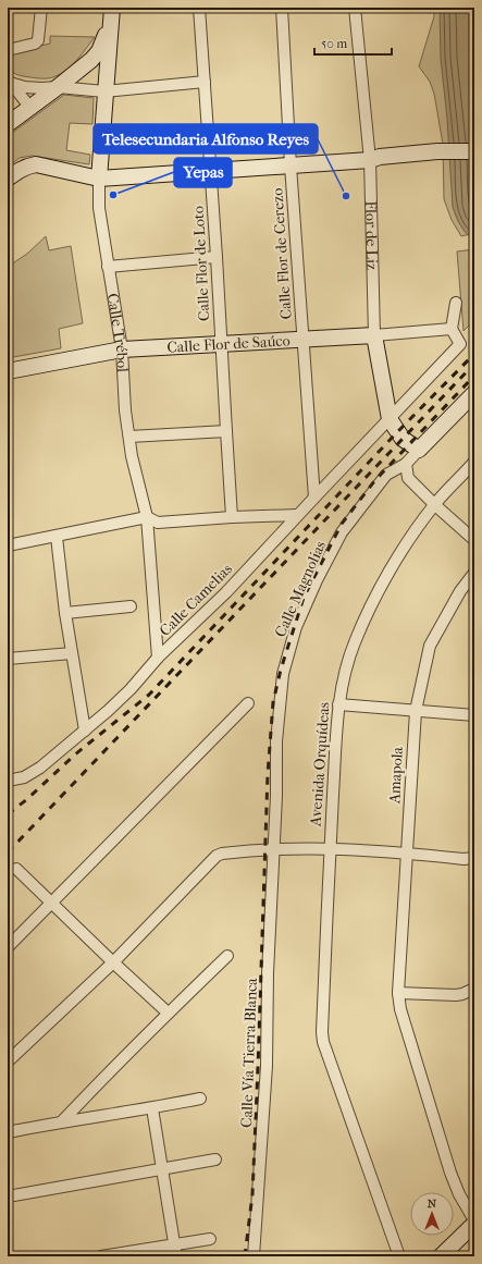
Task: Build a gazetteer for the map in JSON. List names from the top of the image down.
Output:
{
  "streets": {
    "main road": ["Flor de Liz", "Calle Trébol", "Calle Flor de Saúco"],
    "street": [
      "Calle Flor de Cerezo",
      "Calle Flor de Loto",
      "Calle Magnolias",
      "Calle Camelias",
      "Avenida Orquídeas",
      "Amapola",
      "Calle Vía Tierra Blanca"
    ]
  },
  "crossings": [
    ["Flor de Liz", "Calle Flor de Saúco"],
    ["Flor de Liz", "Calle Magnolias"],
    ["Flor de Liz", "Calle Camelias"],
    ["Calle Flor de Cerezo", "Calle Flor de Saúco"],
    ["Calle Flor de Cerezo", "Calle Camelias"],
    ["Calle Flor de Loto", "Calle Flor de Saúco"],
    ["Calle Trébol", "Calle Flor de Saúco"],
    ["Calle Trébol", "Calle Camelias"],
    ["Calle Flor de Saúco", "Calle Camelias"],
    ["Calle Magnolias", "Calle Vía Tierra Blanca"]
  ],
  "places": ["Yepas", "Telesecundaria Alfonso Reyes"],
  "scale_bar": "50 m",
  "north": "top"
}
